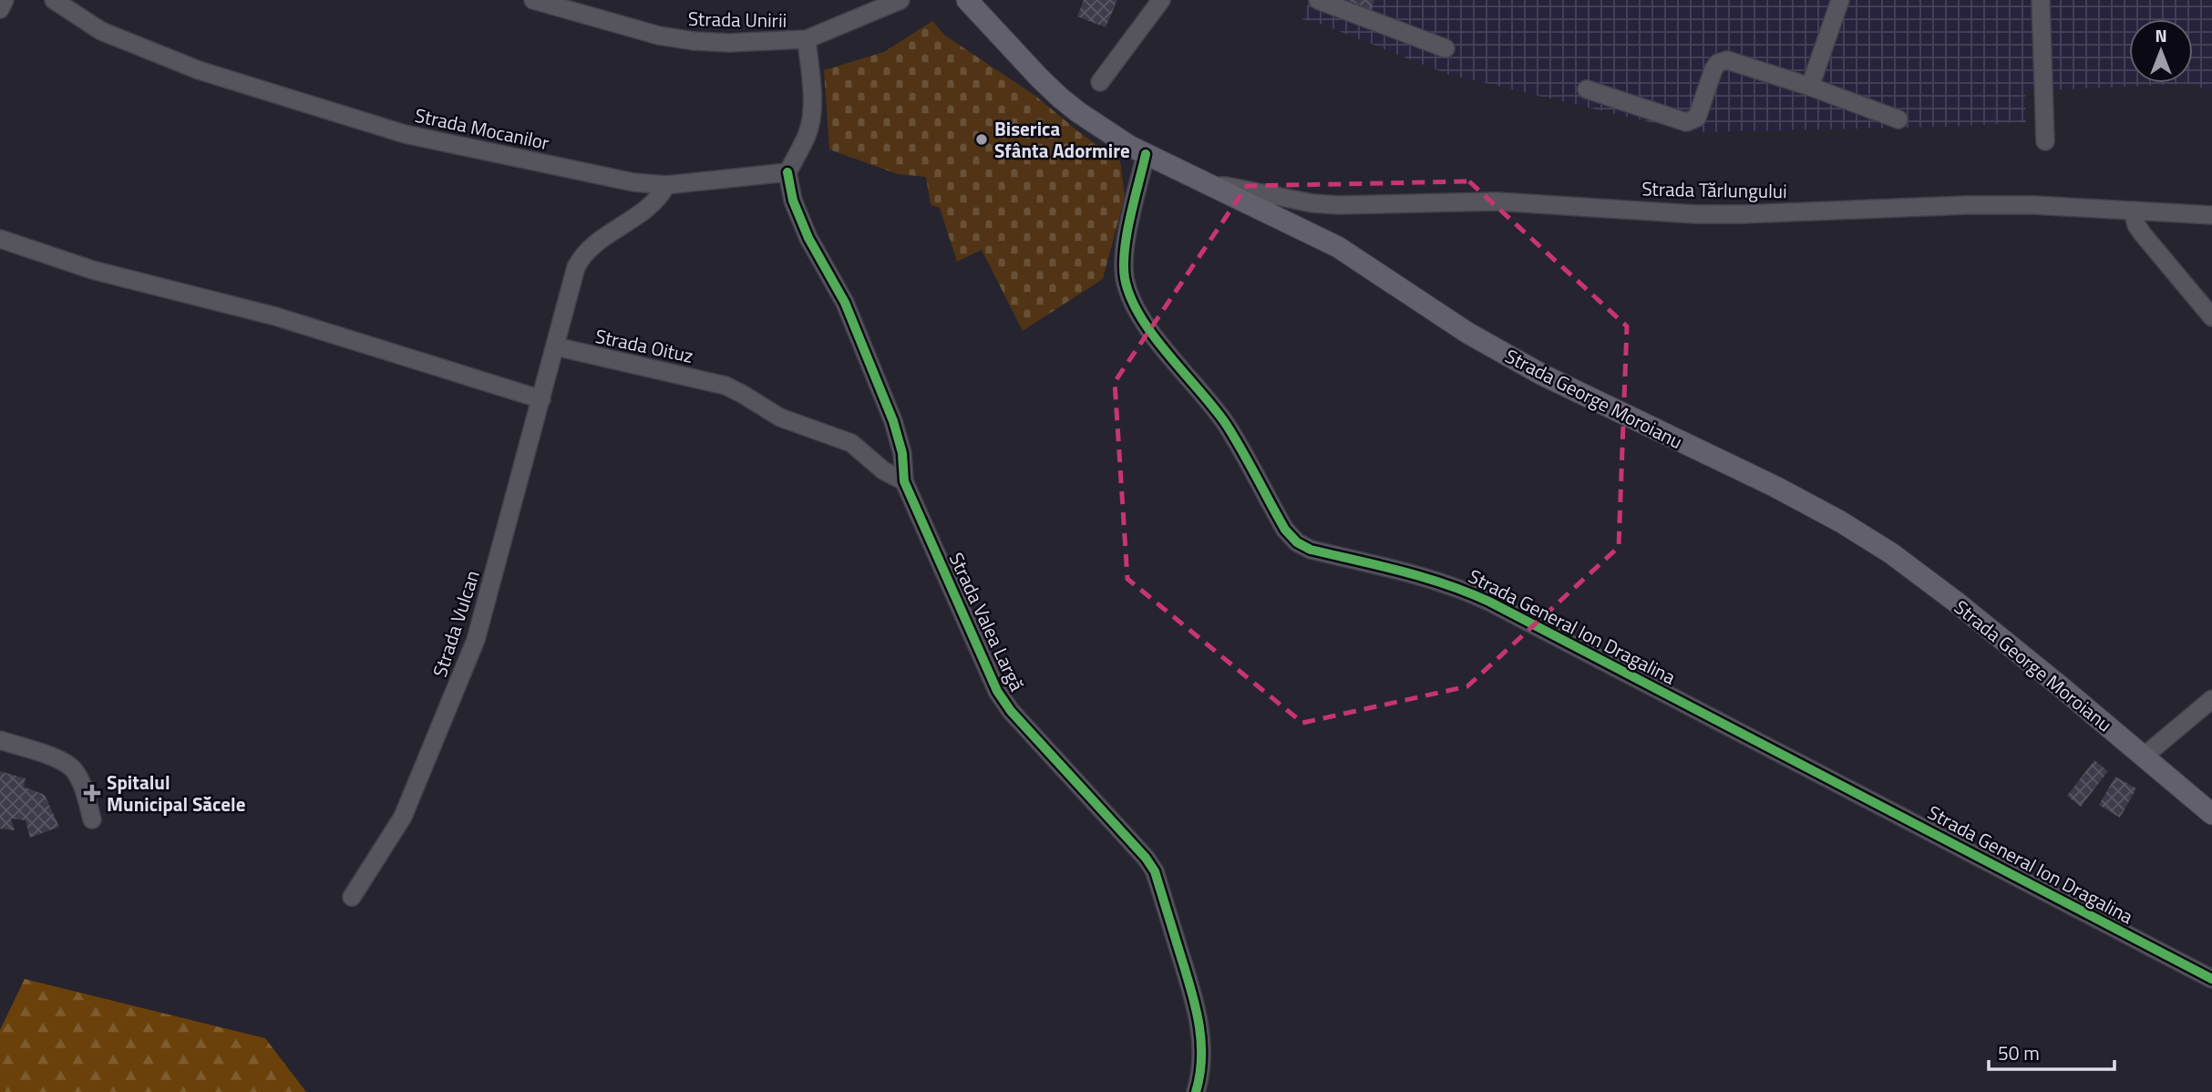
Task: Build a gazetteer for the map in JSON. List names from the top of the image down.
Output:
{
  "streets": {
    "main road": ["Strada George Moroianu"],
    "street": [
      "Strada Unirii",
      "Strada Mocanilor",
      "Strada Tărlungului",
      "Strada Oituz",
      "Strada Valea Largă",
      "Strada Vulcan",
      "Strada General Ion Dragalina"
    ]
  },
  "crossings": [
    ["Strada Mocanilor", "Strada Valea Largă"],
    ["Strada Tărlungului", "Strada George Moroianu"],
    ["Strada Oituz", "Strada Valea Largă"],
    ["Strada Oituz", "Strada Vulcan"],
    ["Strada George Moroianu", "Strada General Ion Dragalina"]
  ],
  "places": {
    "other": ["Biserica Sfânta Adormire"],
    "health": ["Spitalul Municipal Săcele"]
  },
  "scale_bar": "50 m",
  "north": "top"
}
